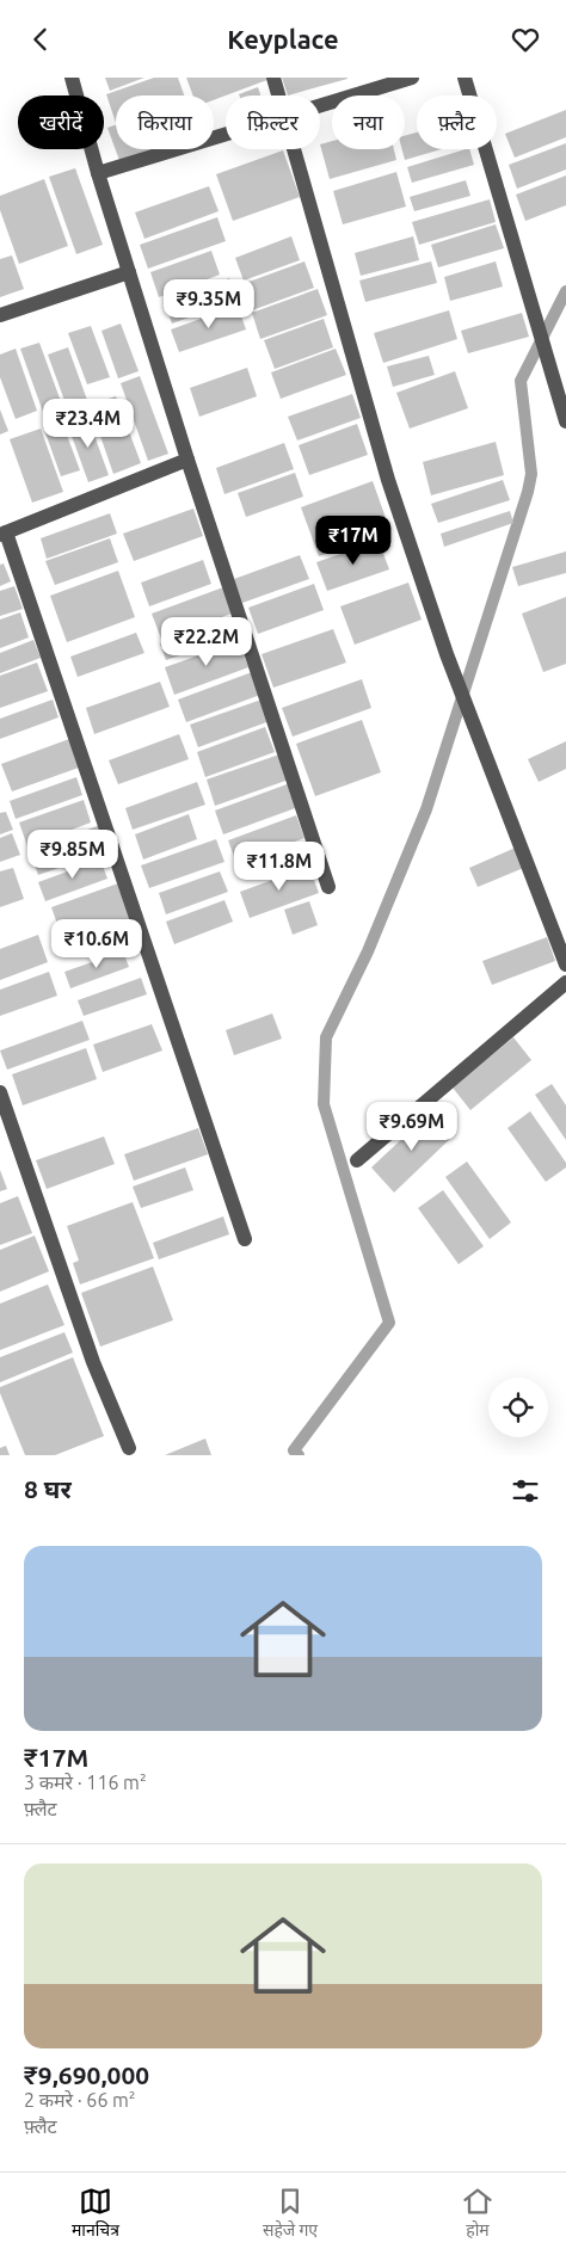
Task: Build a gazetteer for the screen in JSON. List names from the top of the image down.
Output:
{
  "page": {
    "header": "Keyplace",
    "chip": [
      "खरीदें",
      "किराया",
      "फ़िल्टर",
      "नया",
      "फ़्लैट"
    ],
    "price": [
      "₹9.35M",
      "₹23.4M",
      "₹17M",
      "₹22.2M",
      "₹9.85M",
      "₹11.8M",
      "₹10.6M",
      "₹9.69M"
    ],
    "heading": "8 घर",
    "list": [
      {
        "name": "₹17M",
        "note": "3 कमरे · 116 m² · फ़्लैट"
      },
      {
        "name": "₹9,690,000",
        "note": "2 कमरे · 66 m² · फ़्लैट"
      }
    ],
    "tabs": ["मानचित्र", "सहेजे गए", "होम"]
  }
}
